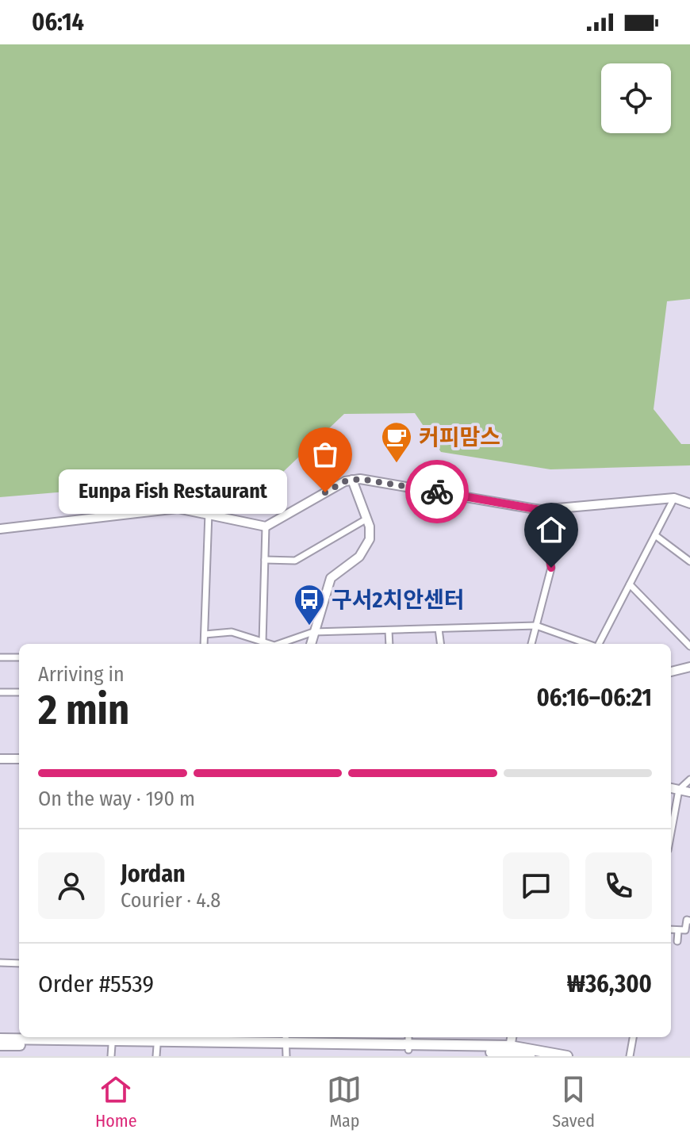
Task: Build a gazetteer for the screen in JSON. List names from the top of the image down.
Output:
{
  "places": {
    "cafe": ["커피맘스"],
    "other": ["Eunpa Fish Restaurant"],
    "bus stop": ["구서2치안센터"]
  },
  "page": {
    "status": "06:14",
    "bubble": "Eunpa Fish Restaurant",
    "heading": ["2 min", "Arriving in", "06:16–06:21"],
    "panel": [
      "Jordan",
      "Courier · 4.8",
      "Order #5539",
      "₩36,300"
    ],
    "bar": "On the way · 190 m",
    "tabs": ["Home", "Map", "Saved"]
  }
}
